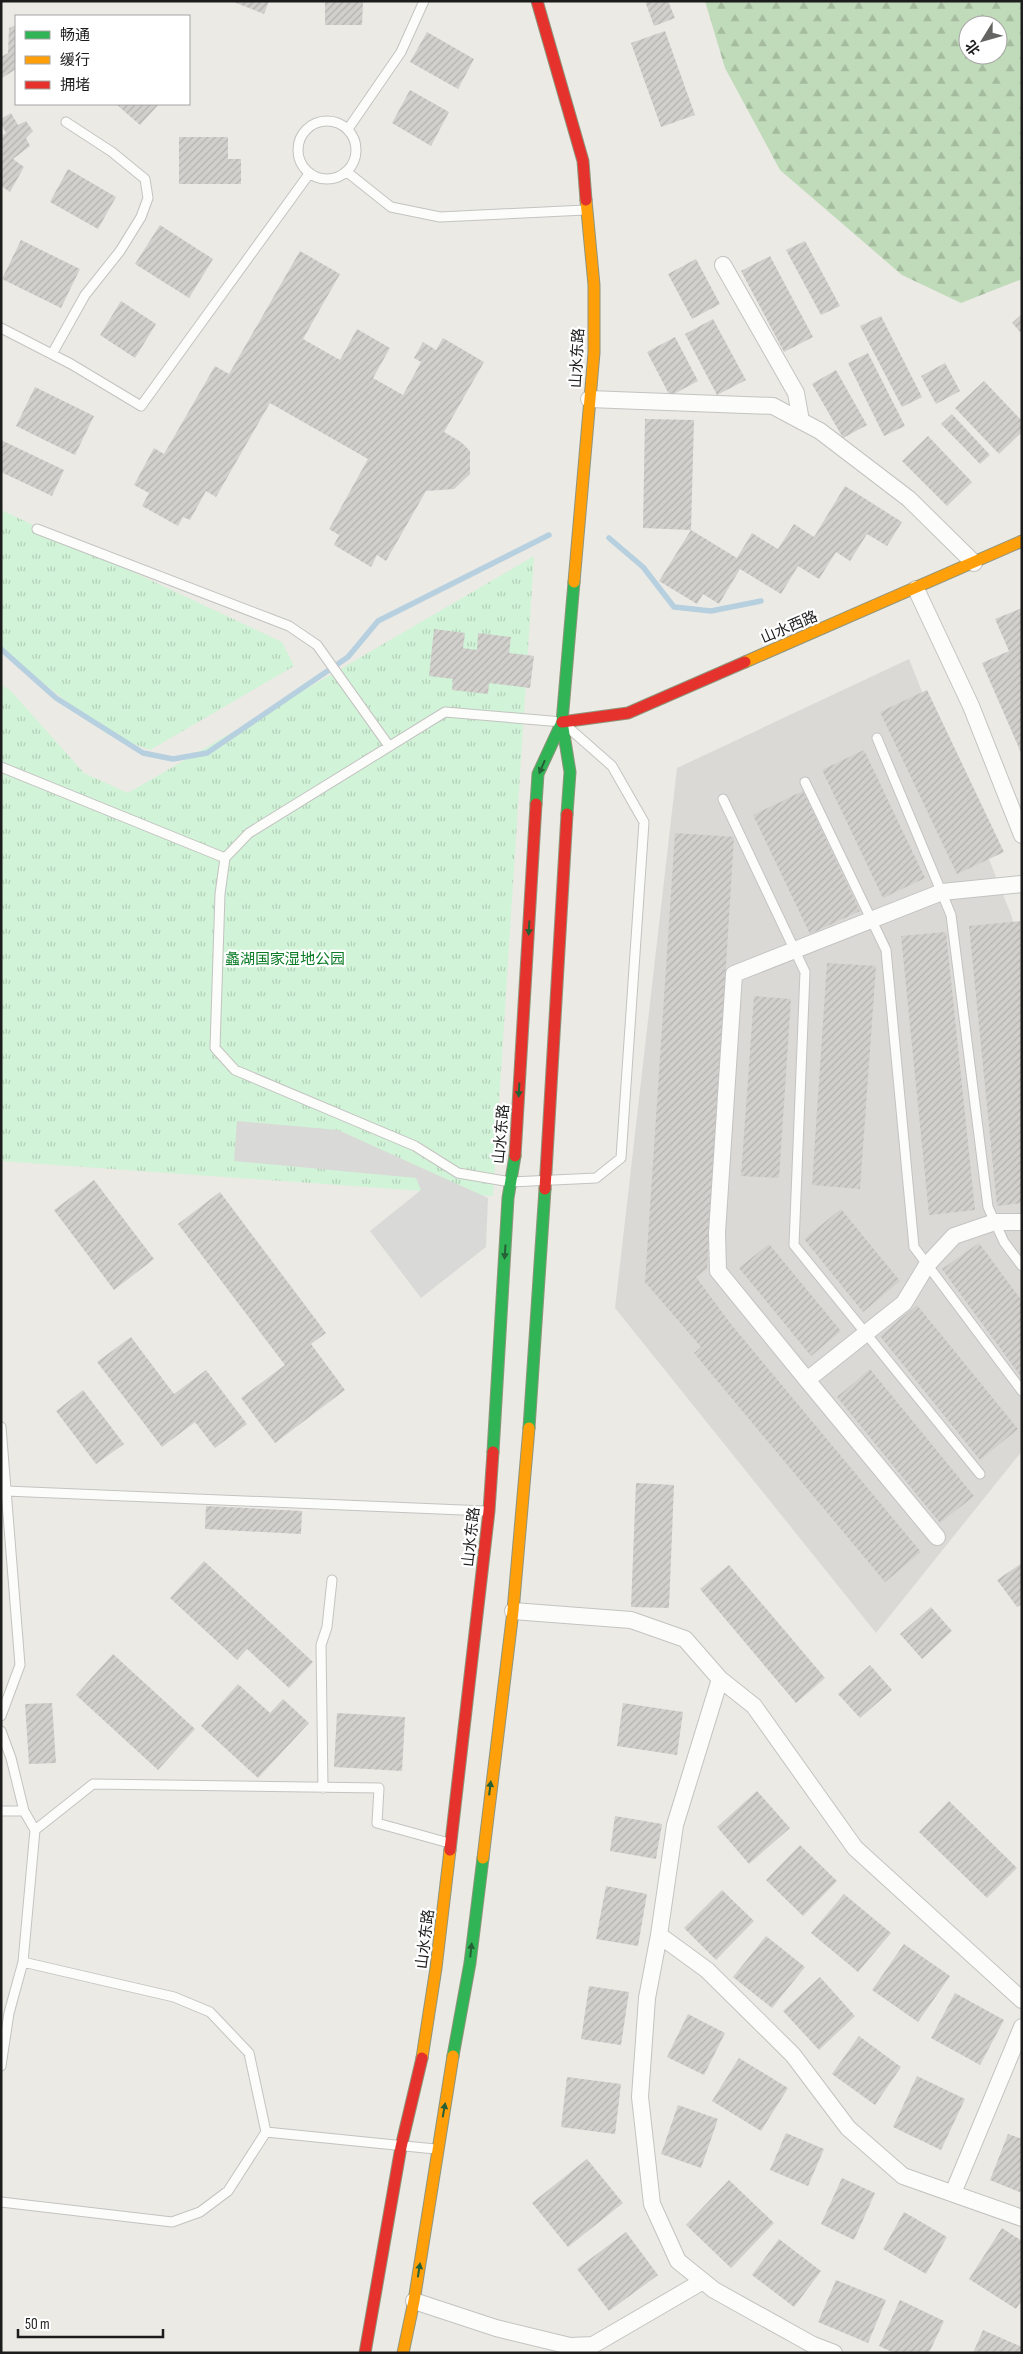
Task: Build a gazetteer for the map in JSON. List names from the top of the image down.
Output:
{
  "streets": {
    "main road": ["山水东路", "山水西路"]
  },
  "crossings": [
    ["山水东路", "山水西路"]
  ],
  "parks": ["蠡湖国家湿地公园"],
  "legend": ["畅通", "缓行", "拥堵"],
  "scale_bar": "50 m",
  "north": "bottom left"
}
